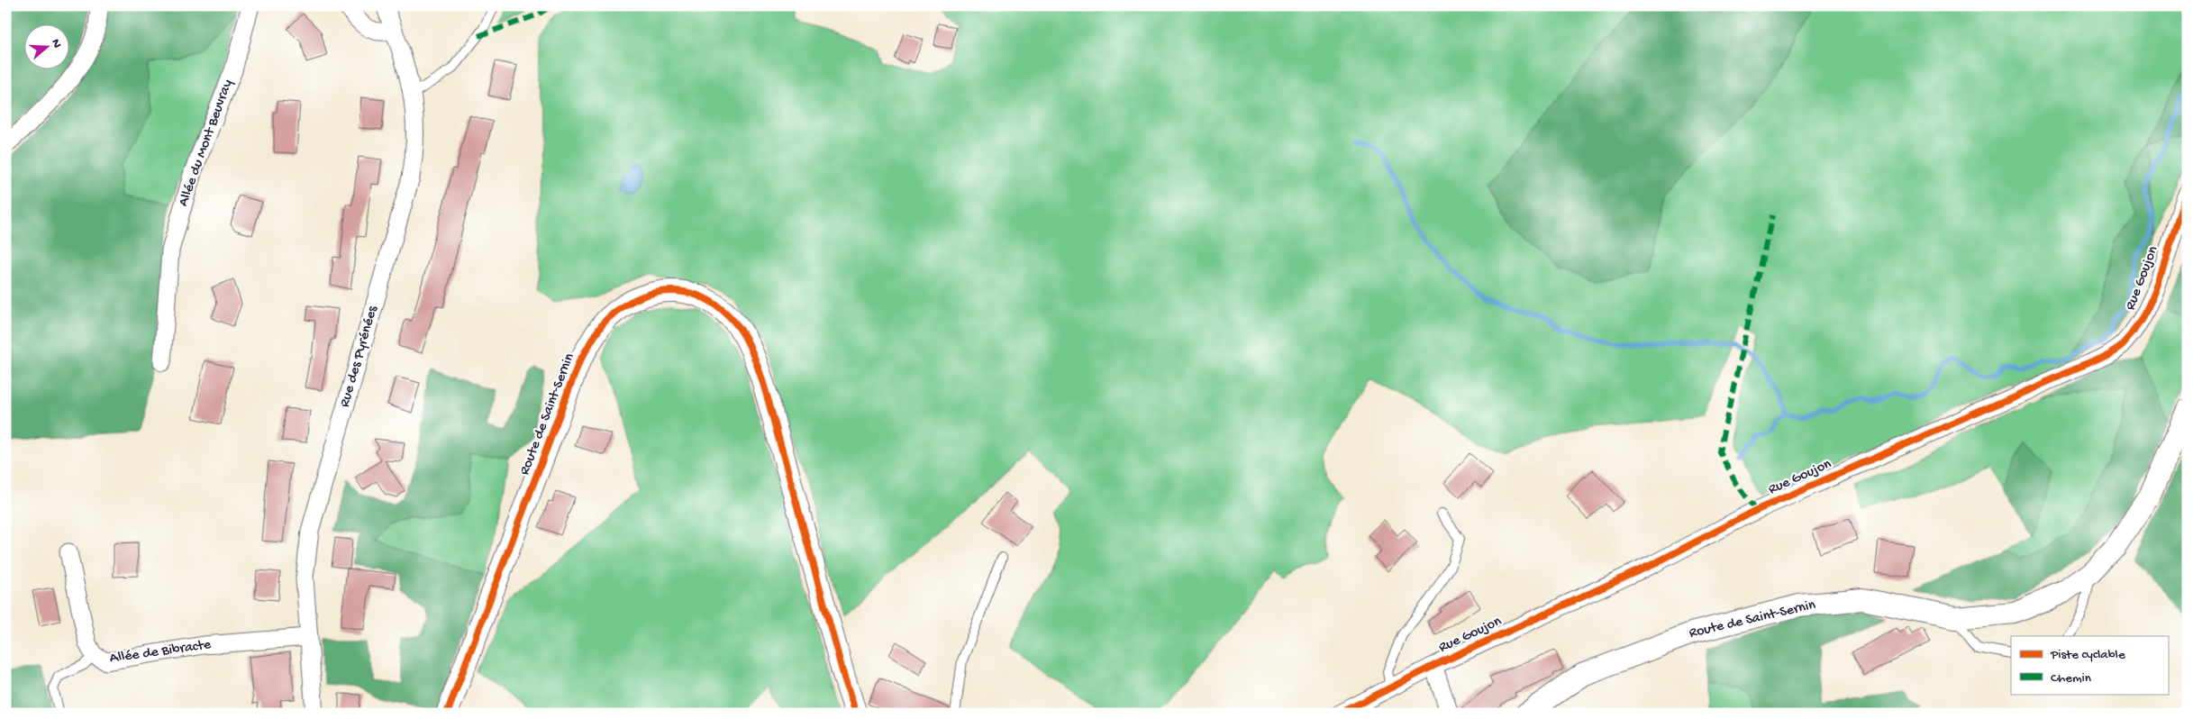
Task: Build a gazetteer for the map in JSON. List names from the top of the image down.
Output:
{
  "streets": {
    "street": [
      "Allée du Mont Beuvray",
      "Rue Goujon",
      "Rue des Pyrénées",
      "Route de Saint-Sernin",
      "Allée de Bibracte"
    ]
  },
  "crossings": [
    ["Rue des Pyrénées", "Allée de Bibracte"]
  ],
  "legend": ["Piste cyclable", "Chemin"],
  "north": "right"
}
